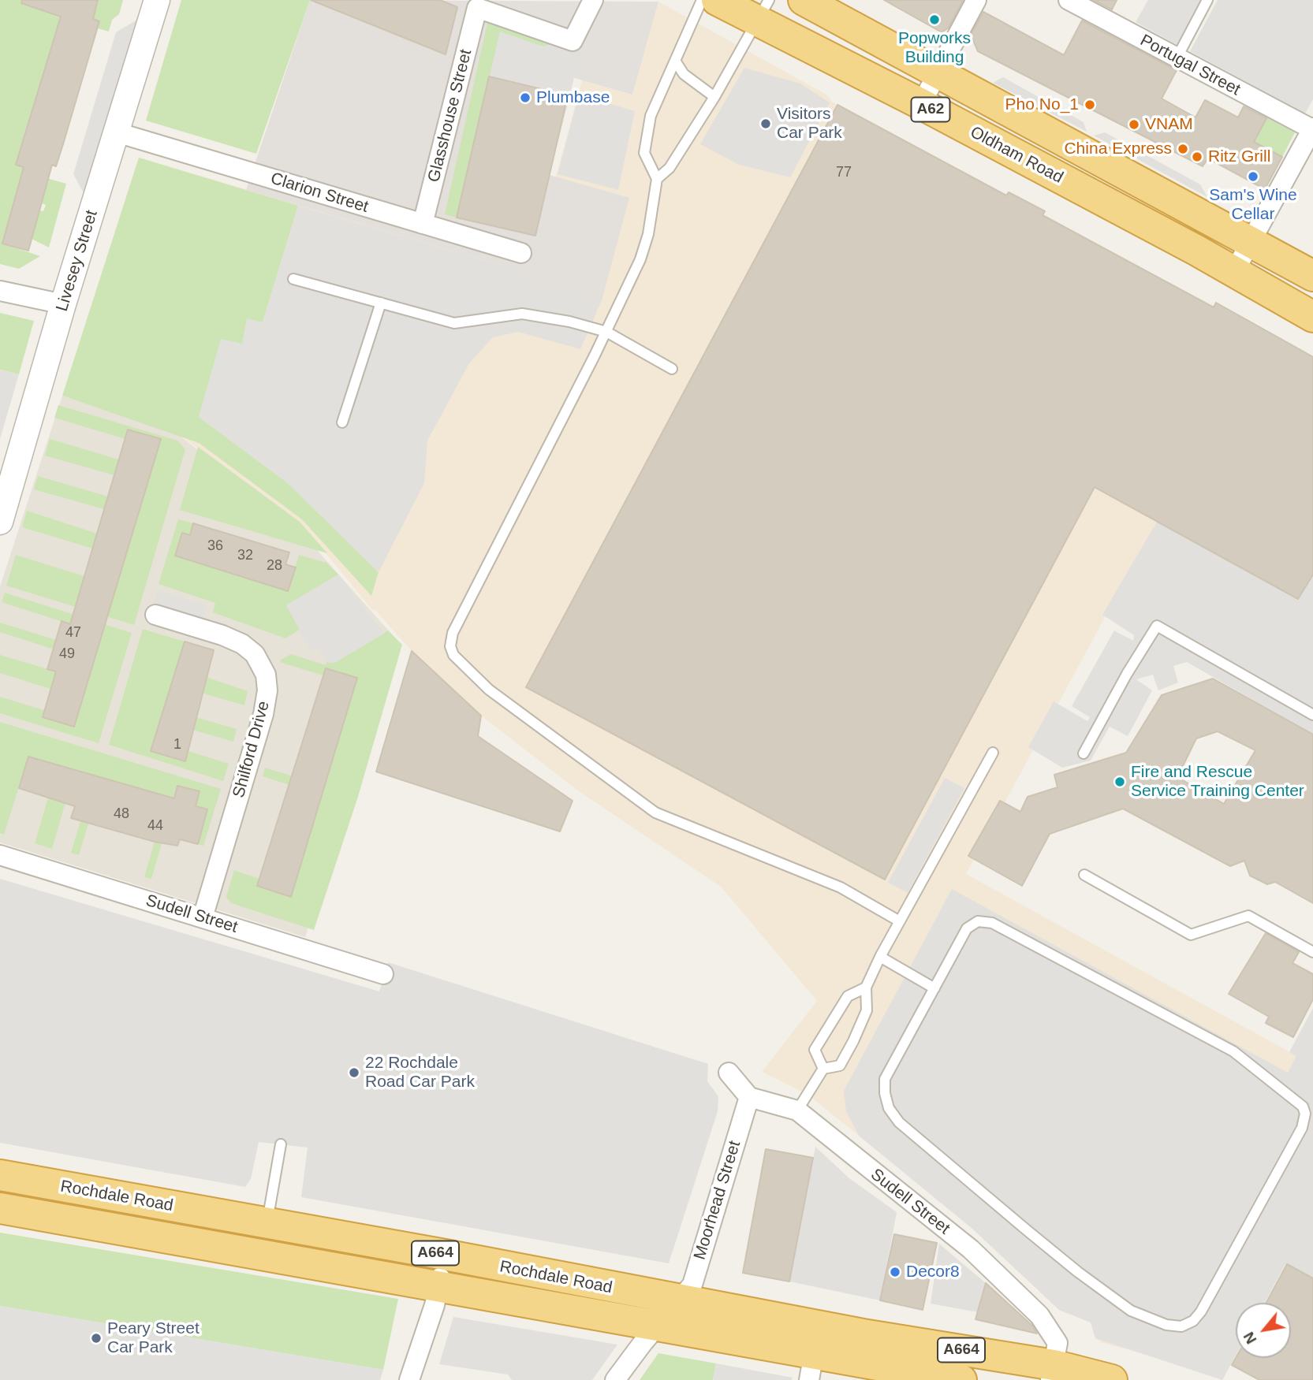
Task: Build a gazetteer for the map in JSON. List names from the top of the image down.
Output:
{
  "streets": {
    "highway": [
      "A62",
      "Oldham Road",
      "Rochdale Road",
      "A664"
    ],
    "street": [
      "Portugal Street",
      "Glasshouse Street",
      "Clarion Street",
      "Livesey Street",
      "Shilford Drive",
      "Sudell Street",
      "Moorhead Street"
    ]
  },
  "crossings": [
    ["Glasshouse Street", "Clarion Street"],
    ["Clarion Street", "Livesey Street"],
    ["Shilford Drive", "Sudell Street"],
    ["Sudell Street", "Rochdale Road"],
    ["Sudell Street", "Moorhead Street"],
    ["Rochdale Road", "Moorhead Street"]
  ],
  "places": [
    "Popworks Building",
    "Plumbase",
    "Pho No_1",
    "Visitors Car Park",
    "VNAM",
    "China Express",
    "Ritz Grill",
    "Sam's Wine Cellar",
    "Fire and Rescue Service Training Center",
    "22 Rochdale Road Car Park",
    "Decor8",
    "Peary Street Car Park"
  ],
  "house_numbers": [
    "77",
    "36",
    "32",
    "28",
    "47",
    "49",
    "1",
    "48",
    "44"
  ],
  "north": "bottom left"
}
